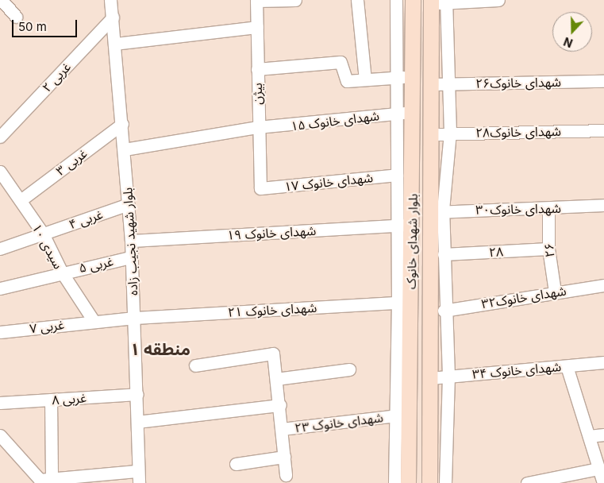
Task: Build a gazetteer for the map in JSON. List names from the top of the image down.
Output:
{
  "streets": {
    "main road": ["بلوار شهدای خانوک"],
    "street": [
      "غربی ۲",
      "شهدای خانوک۲۶",
      "بیژن",
      "شهدای خانوک ۱۵",
      "شهدای خانوک۲۸",
      "غربی ۳",
      "شهدای خانوک ۱۷",
      "شهدای خانوک۳۰",
      "غربی ۴",
      "شهدای خانوک ۱۹",
      "بلوار شهید نجیب زاده",
      "سیدی ۱۰",
      "۲۶",
      "۲۸",
      "غربی ۵",
      "شهدای خانوک۳۲",
      "شهدای خانوک ۲۱",
      "غربی ۷",
      "۳۴ شهدای خانوک",
      "غربی ۸",
      "شهدای خانوک ۲۳"
    ]
  },
  "crossings": [
    ["غربی ۲", "بلوار شهید نجیب زاده"],
    ["شهدای خانوک۲۶", "بلوار شهدای خانوک"],
    ["بیژن", "شهدای خانوک ۱۵"],
    ["بیژن", "شهدای خانوک ۱۷"],
    ["شهدای خانوک ۱۵", "بلوار شهید نجیب زاده"],
    ["شهدای خانوک ۱۵", "بلوار شهدای خانوک"],
    ["شهدای خانوک۲۸", "بلوار شهدای خانوک"],
    ["غربی ۳", "بلوار شهید نجیب زاده"],
    ["غربی ۳", "سیدی ۱۰"],
    ["شهدای خانوک۳۰", "بلوار شهدای خانوک"],
    ["شهدای خانوک۳۰", "۲۶"],
    ["غربی ۴", "بلوار شهید نجیب زاده"],
    ["غربی ۴", "سیدی ۱۰"],
    ["شهدای خانوک ۱۹", "بلوار شهید نجیب زاده"],
    ["شهدای خانوک ۱۹", "بلوار شهدای خانوک"],
    ["بلوار شهید نجیب زاده", "غربی ۵"],
    ["بلوار شهید نجیب زاده", "شهدای خانوک ۲۱"],
    ["بلوار شهید نجیب زاده", "غربی ۸"],
    ["بلوار شهدای خانوک", "شهدای خانوک ۲۱"],
    ["بلوار شهدای خانوک", "۳۴ شهدای خانوک"],
    ["سیدی ۱۰", "غربی ۵"],
    ["سیدی ۱۰", "شهدای خانوک ۲۱"],
    ["سیدی ۱۰", "غربی ۷"],
    ["۲۶", "۲۸"],
    ["۲۶", "شهدای خانوک۳۲"],
    ["شهدای خانوک ۲۱", "غربی ۷"]
  ],
  "districts": ["منطقه ۱"],
  "scale_bar": "50 m",
  "north": "bottom"
}
